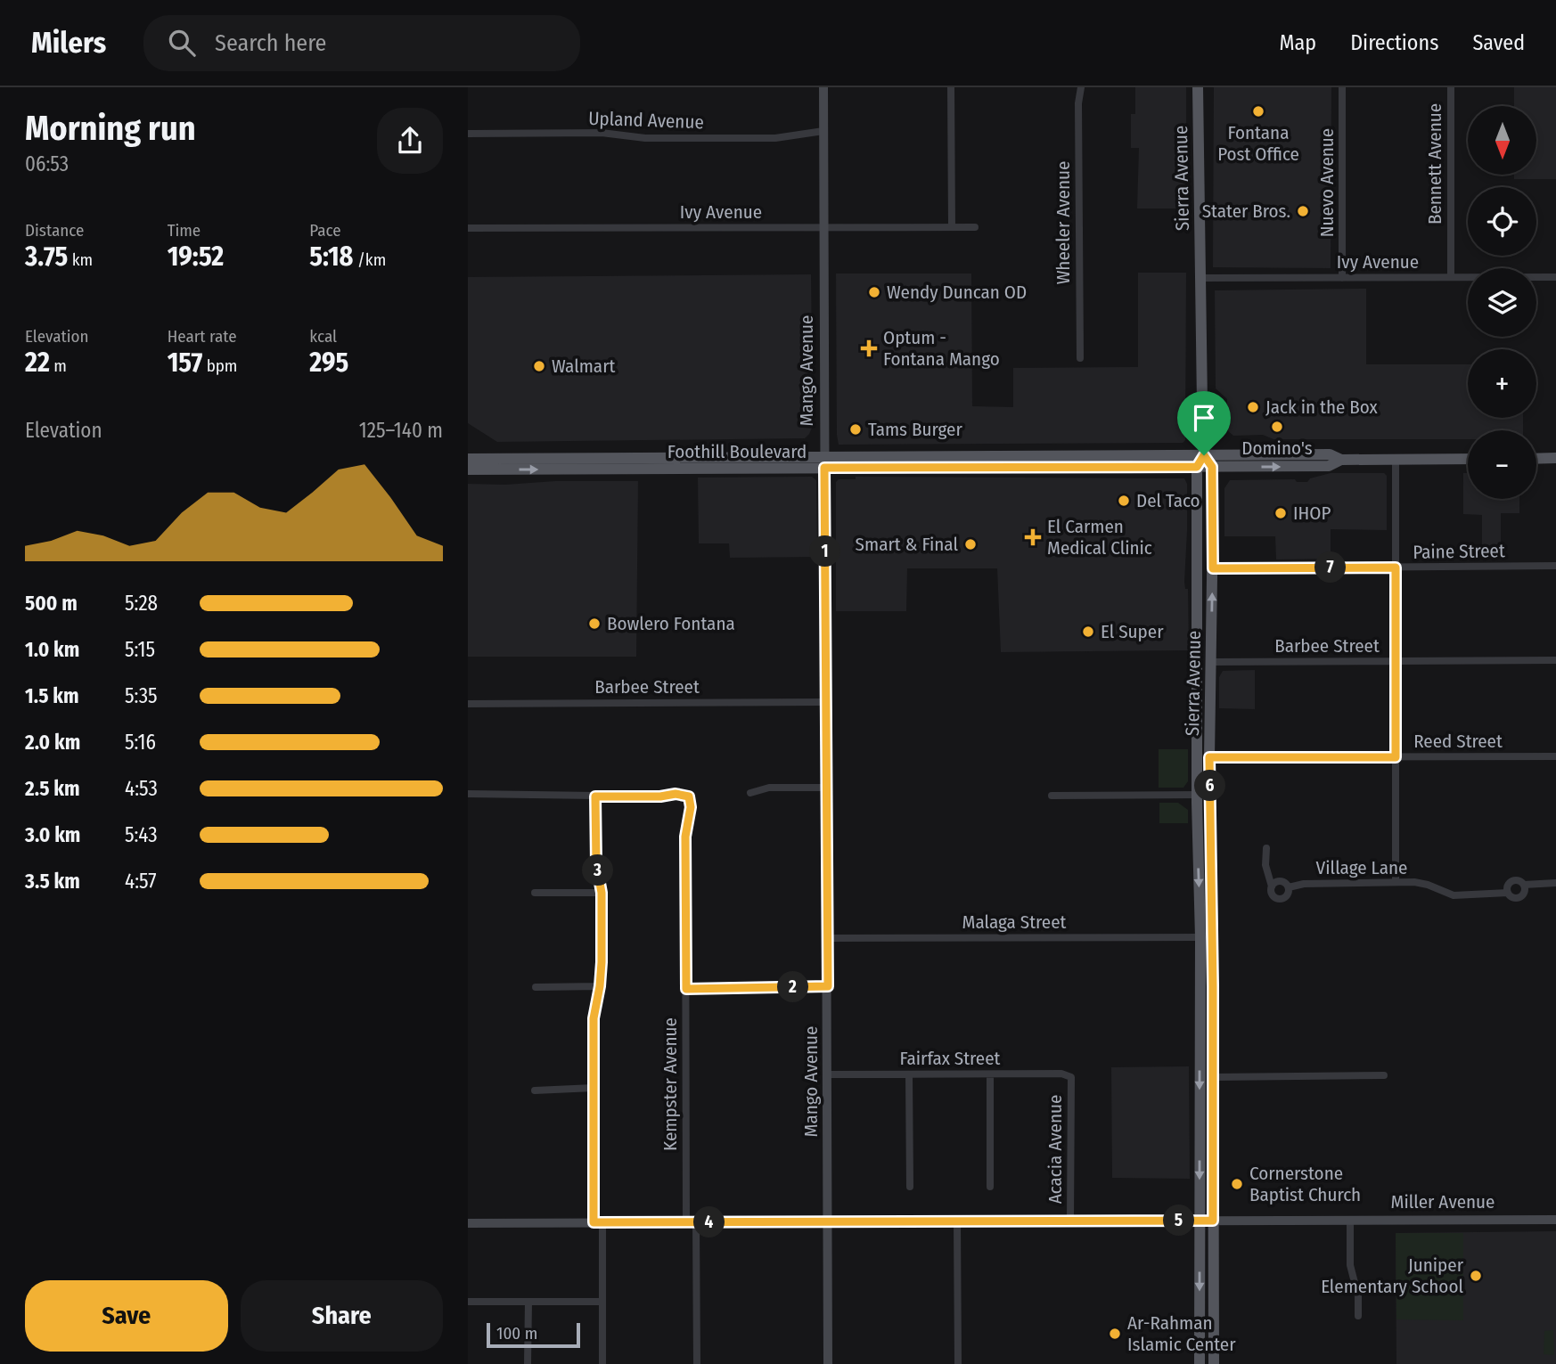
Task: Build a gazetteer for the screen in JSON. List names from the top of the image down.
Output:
{
  "streets": {
    "main road": ["Sierra Avenue", "Foothill Boulevard"],
    "street": [
      "Upland Avenue",
      "Bennett Avenue",
      "Nuevo Avenue",
      "Ivy Avenue",
      "Wheeler Avenue",
      "Mango Avenue",
      "Paine Street",
      "Barbee Street",
      "Reed Street",
      "Village Lane",
      "Malaga Street",
      "Fairfax Street",
      "Kempster Avenue",
      "Acacia Avenue",
      "Miller Avenue"
    ]
  },
  "crossings": [
    ["Upland Avenue", "Mango Avenue"],
    ["Bennett Avenue", "Ivy Avenue"],
    ["Sierra Avenue", "Ivy Avenue"],
    ["Sierra Avenue", "Foothill Boulevard"],
    ["Sierra Avenue", "Paine Street"],
    ["Sierra Avenue", "Barbee Street"],
    ["Sierra Avenue", "Reed Street"],
    ["Sierra Avenue", "Malaga Street"],
    ["Sierra Avenue", "Miller Avenue"],
    ["Nuevo Avenue", "Ivy Avenue"],
    ["Ivy Avenue", "Mango Avenue"],
    ["Mango Avenue", "Foothill Boulevard"],
    ["Mango Avenue", "Barbee Street"],
    ["Mango Avenue", "Malaga Street"],
    ["Mango Avenue", "Fairfax Street"],
    ["Mango Avenue", "Miller Avenue"],
    ["Fairfax Street", "Acacia Avenue"],
    ["Kempster Avenue", "Miller Avenue"],
    ["Acacia Avenue", "Miller Avenue"]
  ],
  "places": {
    "other": [
      "Fontana Post Office",
      "Stater Bros.",
      "Wendy Duncan OD",
      "Walmart",
      "Jack in the Box",
      "Domino's",
      "Tams Burger",
      "Del Taco",
      "IHOP",
      "Smart & Final",
      "Bowlero Fontana",
      "El Super",
      "Cornerstone Baptist Church",
      "Juniper Elementary School",
      "Ar-Rahman Islamic Center"
    ],
    "health": ["Optum - Fontana Mango", "El Carmen Medical Clinic"]
  },
  "scale_bar": "100 m",
  "north": "bottom",
  "page": {
    "header": "Milers",
    "search": "Search here",
    "nav": ["Map", "Directions", "Saved"],
    "heading": ["Morning run", "06:53"],
    "map_buttons": ["+", "−"],
    "stats": [
      ["Distance", "3.75 km"],
      ["Time", "19:52"],
      ["Pace", "5:18 /km"],
      ["Elevation", "22 m"],
      ["Heart rate", "157 bpm"],
      ["kcal", "295"]
    ],
    "chart": ["Elevation", "125–140 m"],
    "pins": [
      "1",
      "7",
      "6",
      "3",
      "2",
      "5",
      "4"
    ],
    "list": [
      {
        "name": "500 m",
        "note": "5:28"
      },
      {
        "name": "1.0 km",
        "note": "5:15"
      },
      {
        "name": "1.5 km",
        "note": "5:35"
      },
      {
        "name": "2.0 km",
        "note": "5:16"
      },
      {
        "name": "2.5 km",
        "note": "4:53"
      },
      {
        "name": "3.0 km",
        "note": "5:43"
      },
      {
        "name": "3.5 km",
        "note": "4:57"
      }
    ],
    "buttons": ["Save", "Share"],
    "scale": "100 m"
  }
}
